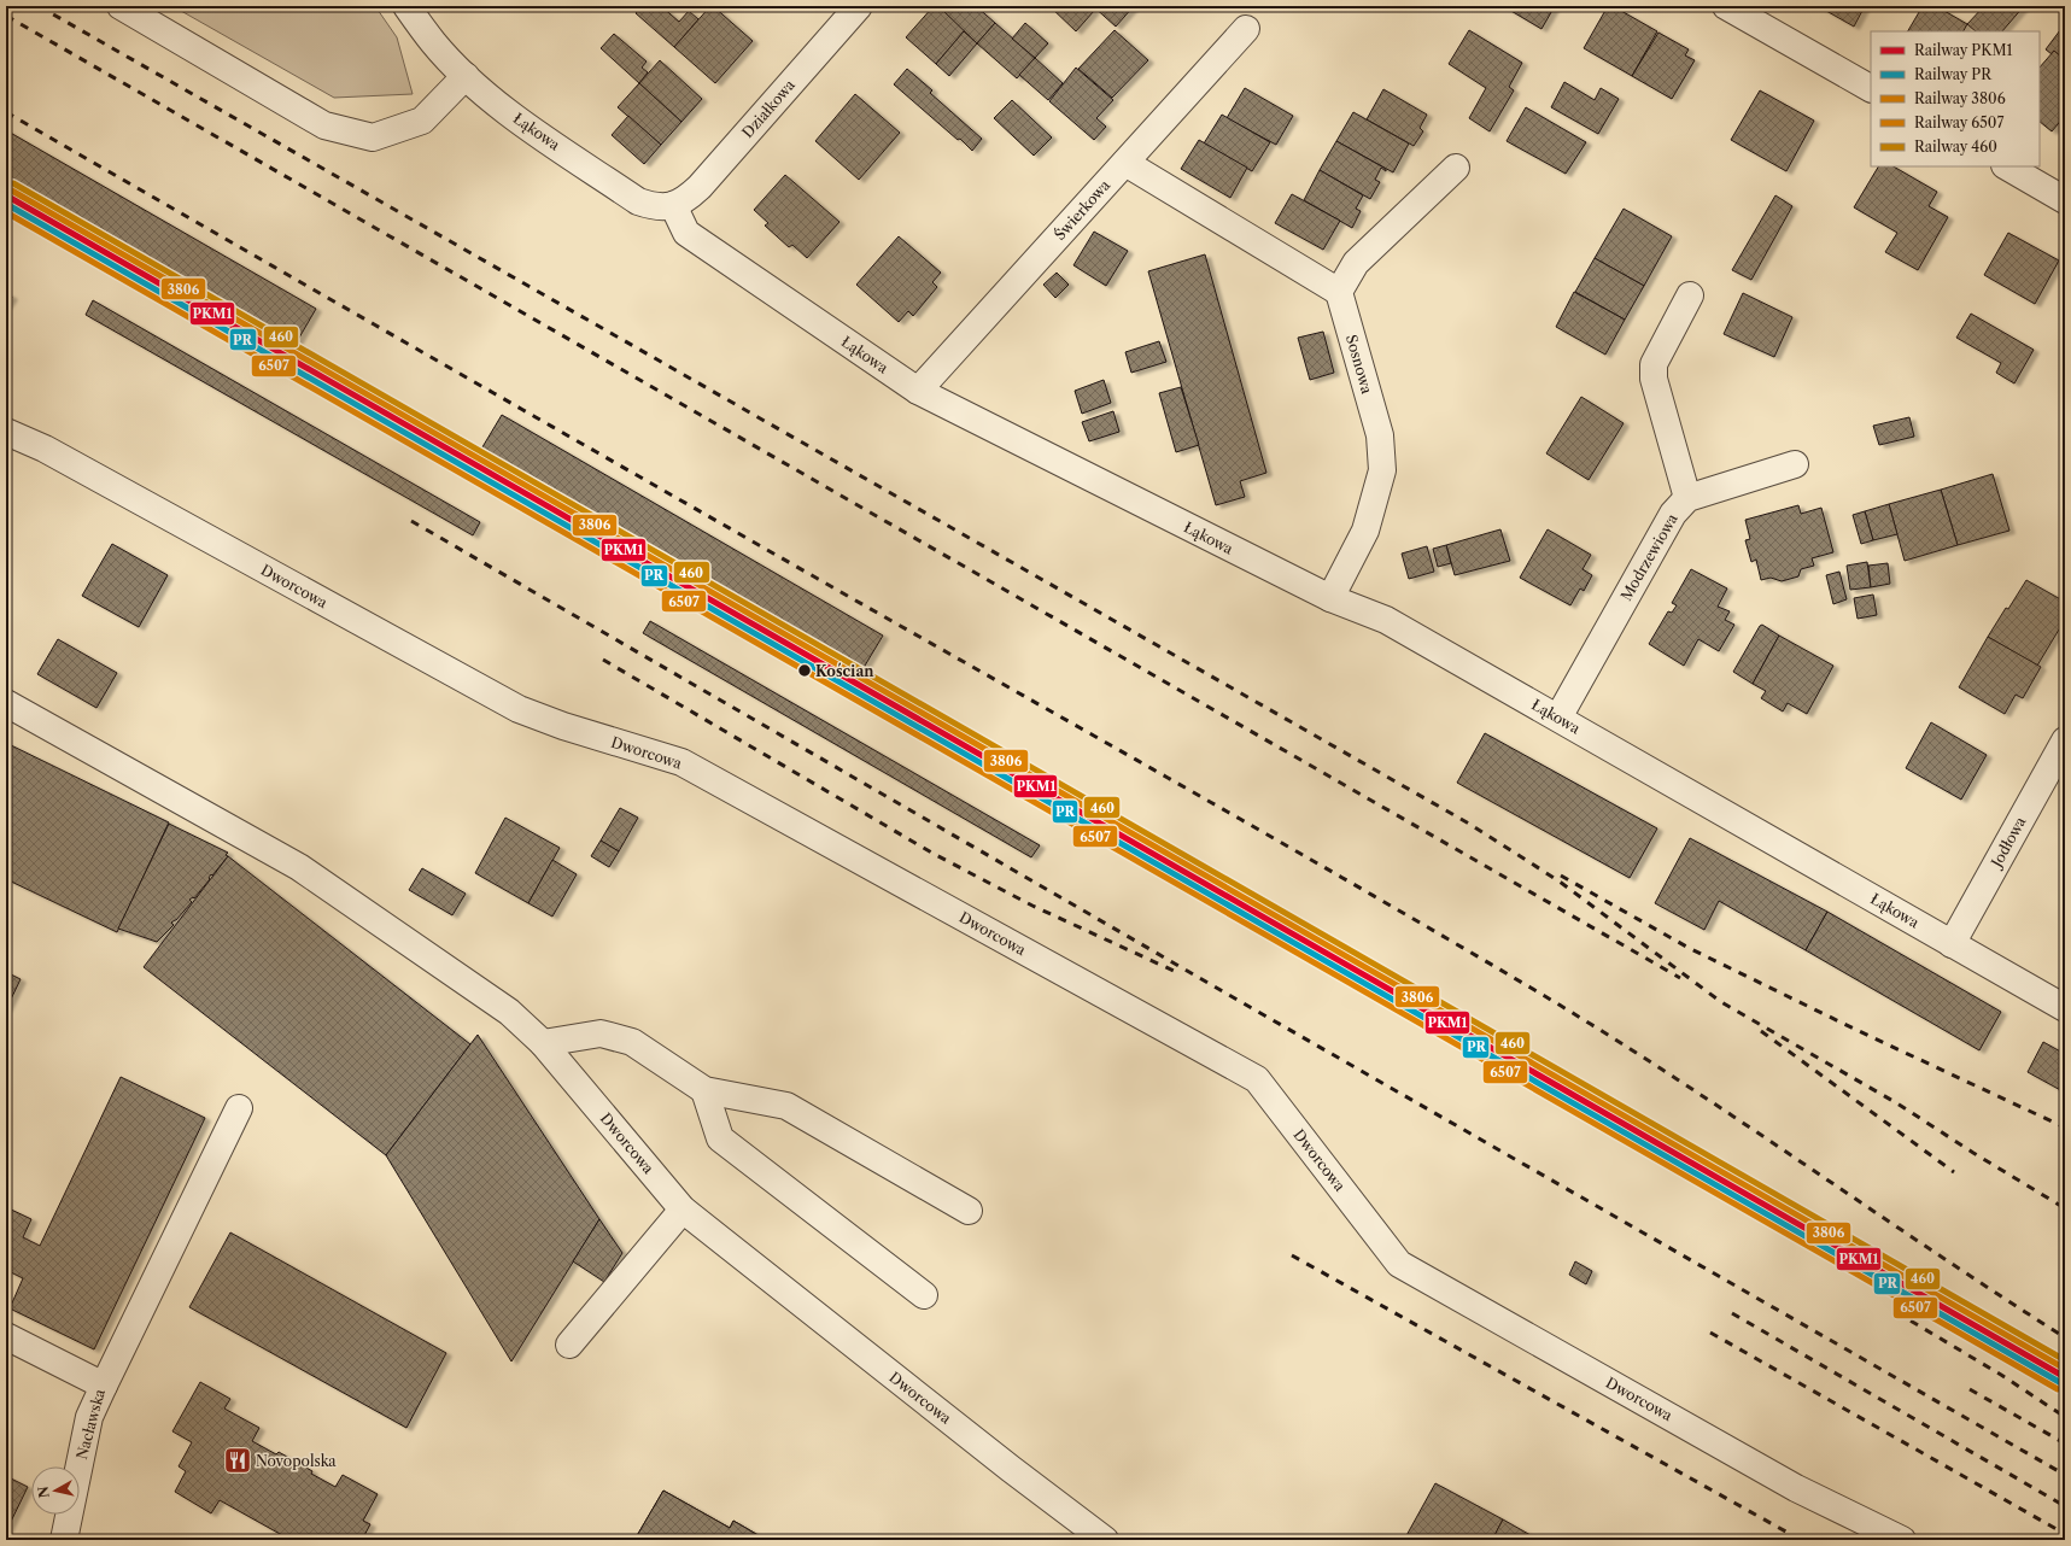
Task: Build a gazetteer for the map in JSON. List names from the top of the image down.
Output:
{
  "streets": {
    "street": [
      "Działkowa",
      "Łąkowa",
      "Świerkowa",
      "Sosnowa",
      "Modrzewiowa",
      "Dworcowa",
      "Jodłowa",
      "Nacławska"
    ]
  },
  "crossings": [
    ["Działkowa", "Łąkowa"],
    ["Łąkowa", "Świerkowa"],
    ["Łąkowa", "Sosnowa"],
    ["Łąkowa", "Modrzewiowa"],
    ["Łąkowa", "Jodłowa"]
  ],
  "places": {
    "other": ["Kościan"],
    "restaurant": ["Novopolska"]
  },
  "lines": [
    "rail line 460",
    "rail line 3806",
    "rail line PKM1",
    "rail line PR",
    "rail line 6507"
  ],
  "legend": [
    "Railway PKM1",
    "Railway PR",
    "Railway 3806",
    "Railway 6507",
    "Railway 460"
  ],
  "north": "left"
}
